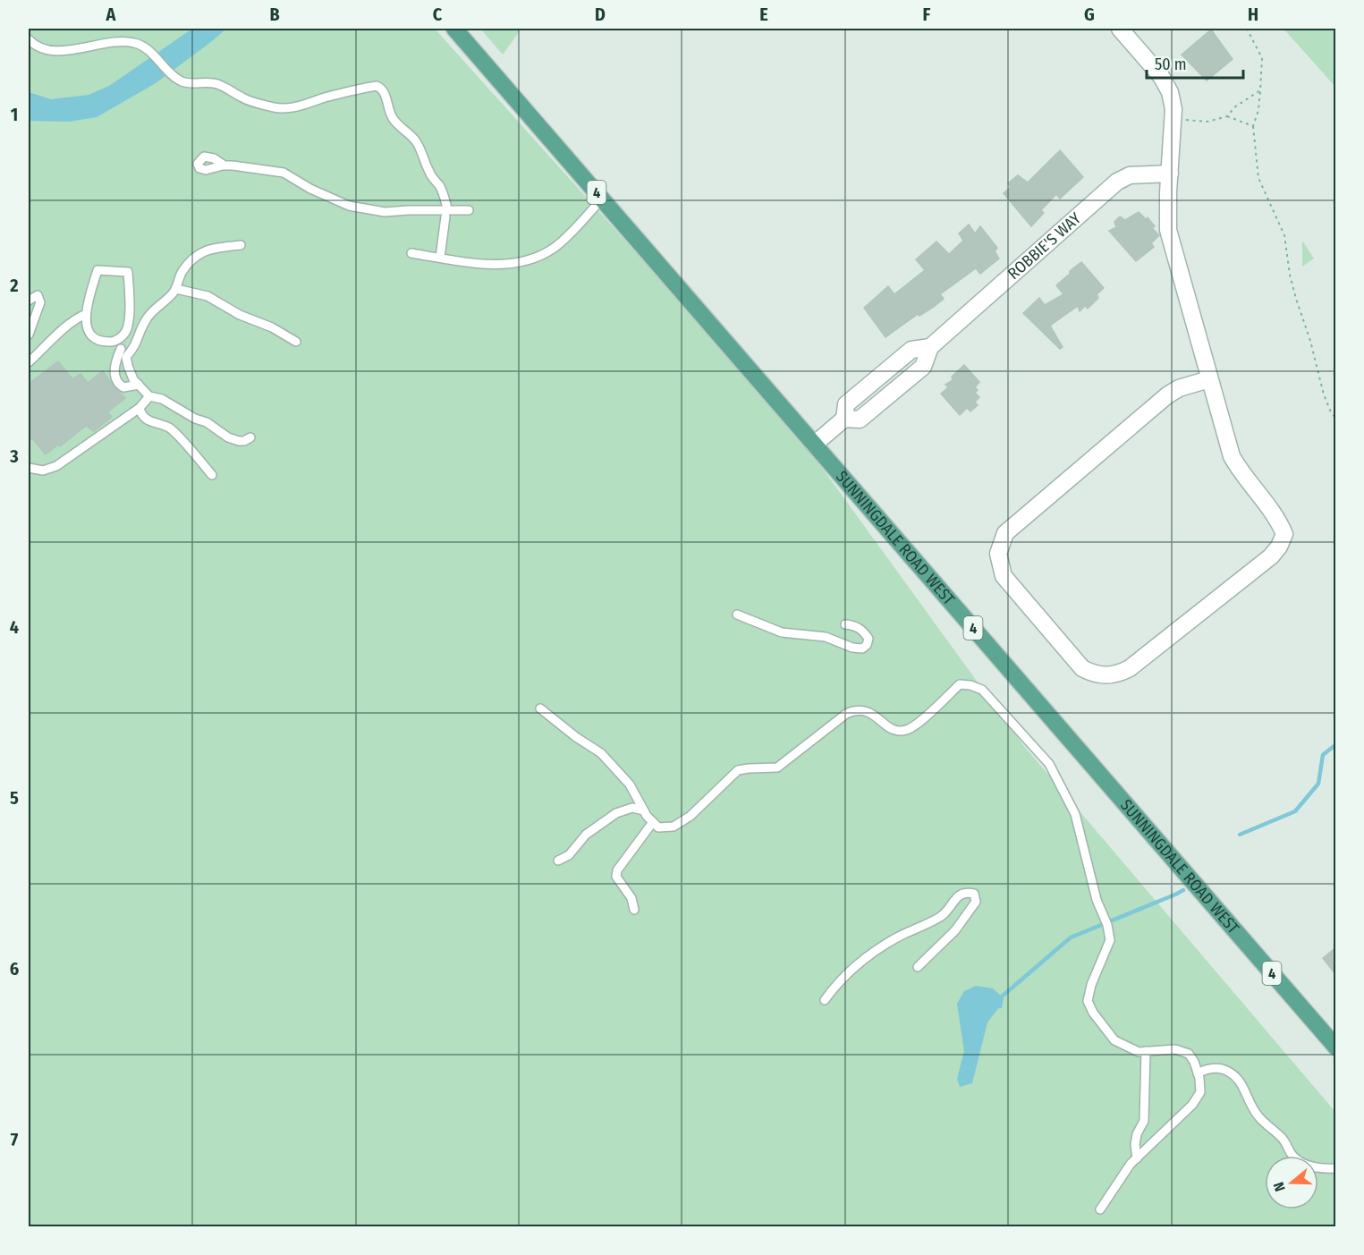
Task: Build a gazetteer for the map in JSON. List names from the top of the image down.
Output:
{
  "streets": {
    "main road": ["4", "SUNNINGDALE ROAD WEST"],
    "street": ["ROBBIE'S WAY"]
  },
  "crossings": [
    ["ROBBIE'S WAY", "SUNNINGDALE ROAD WEST"]
  ],
  "scale_bar": "50 m",
  "north": "left",
  "grid": {
    "columns": [
      "A",
      "B",
      "C",
      "D",
      "E",
      "F",
      "G",
      "H"
    ],
    "rows": [
      "1",
      "2",
      "3",
      "4",
      "5",
      "6",
      "7"
    ]
  }
}
